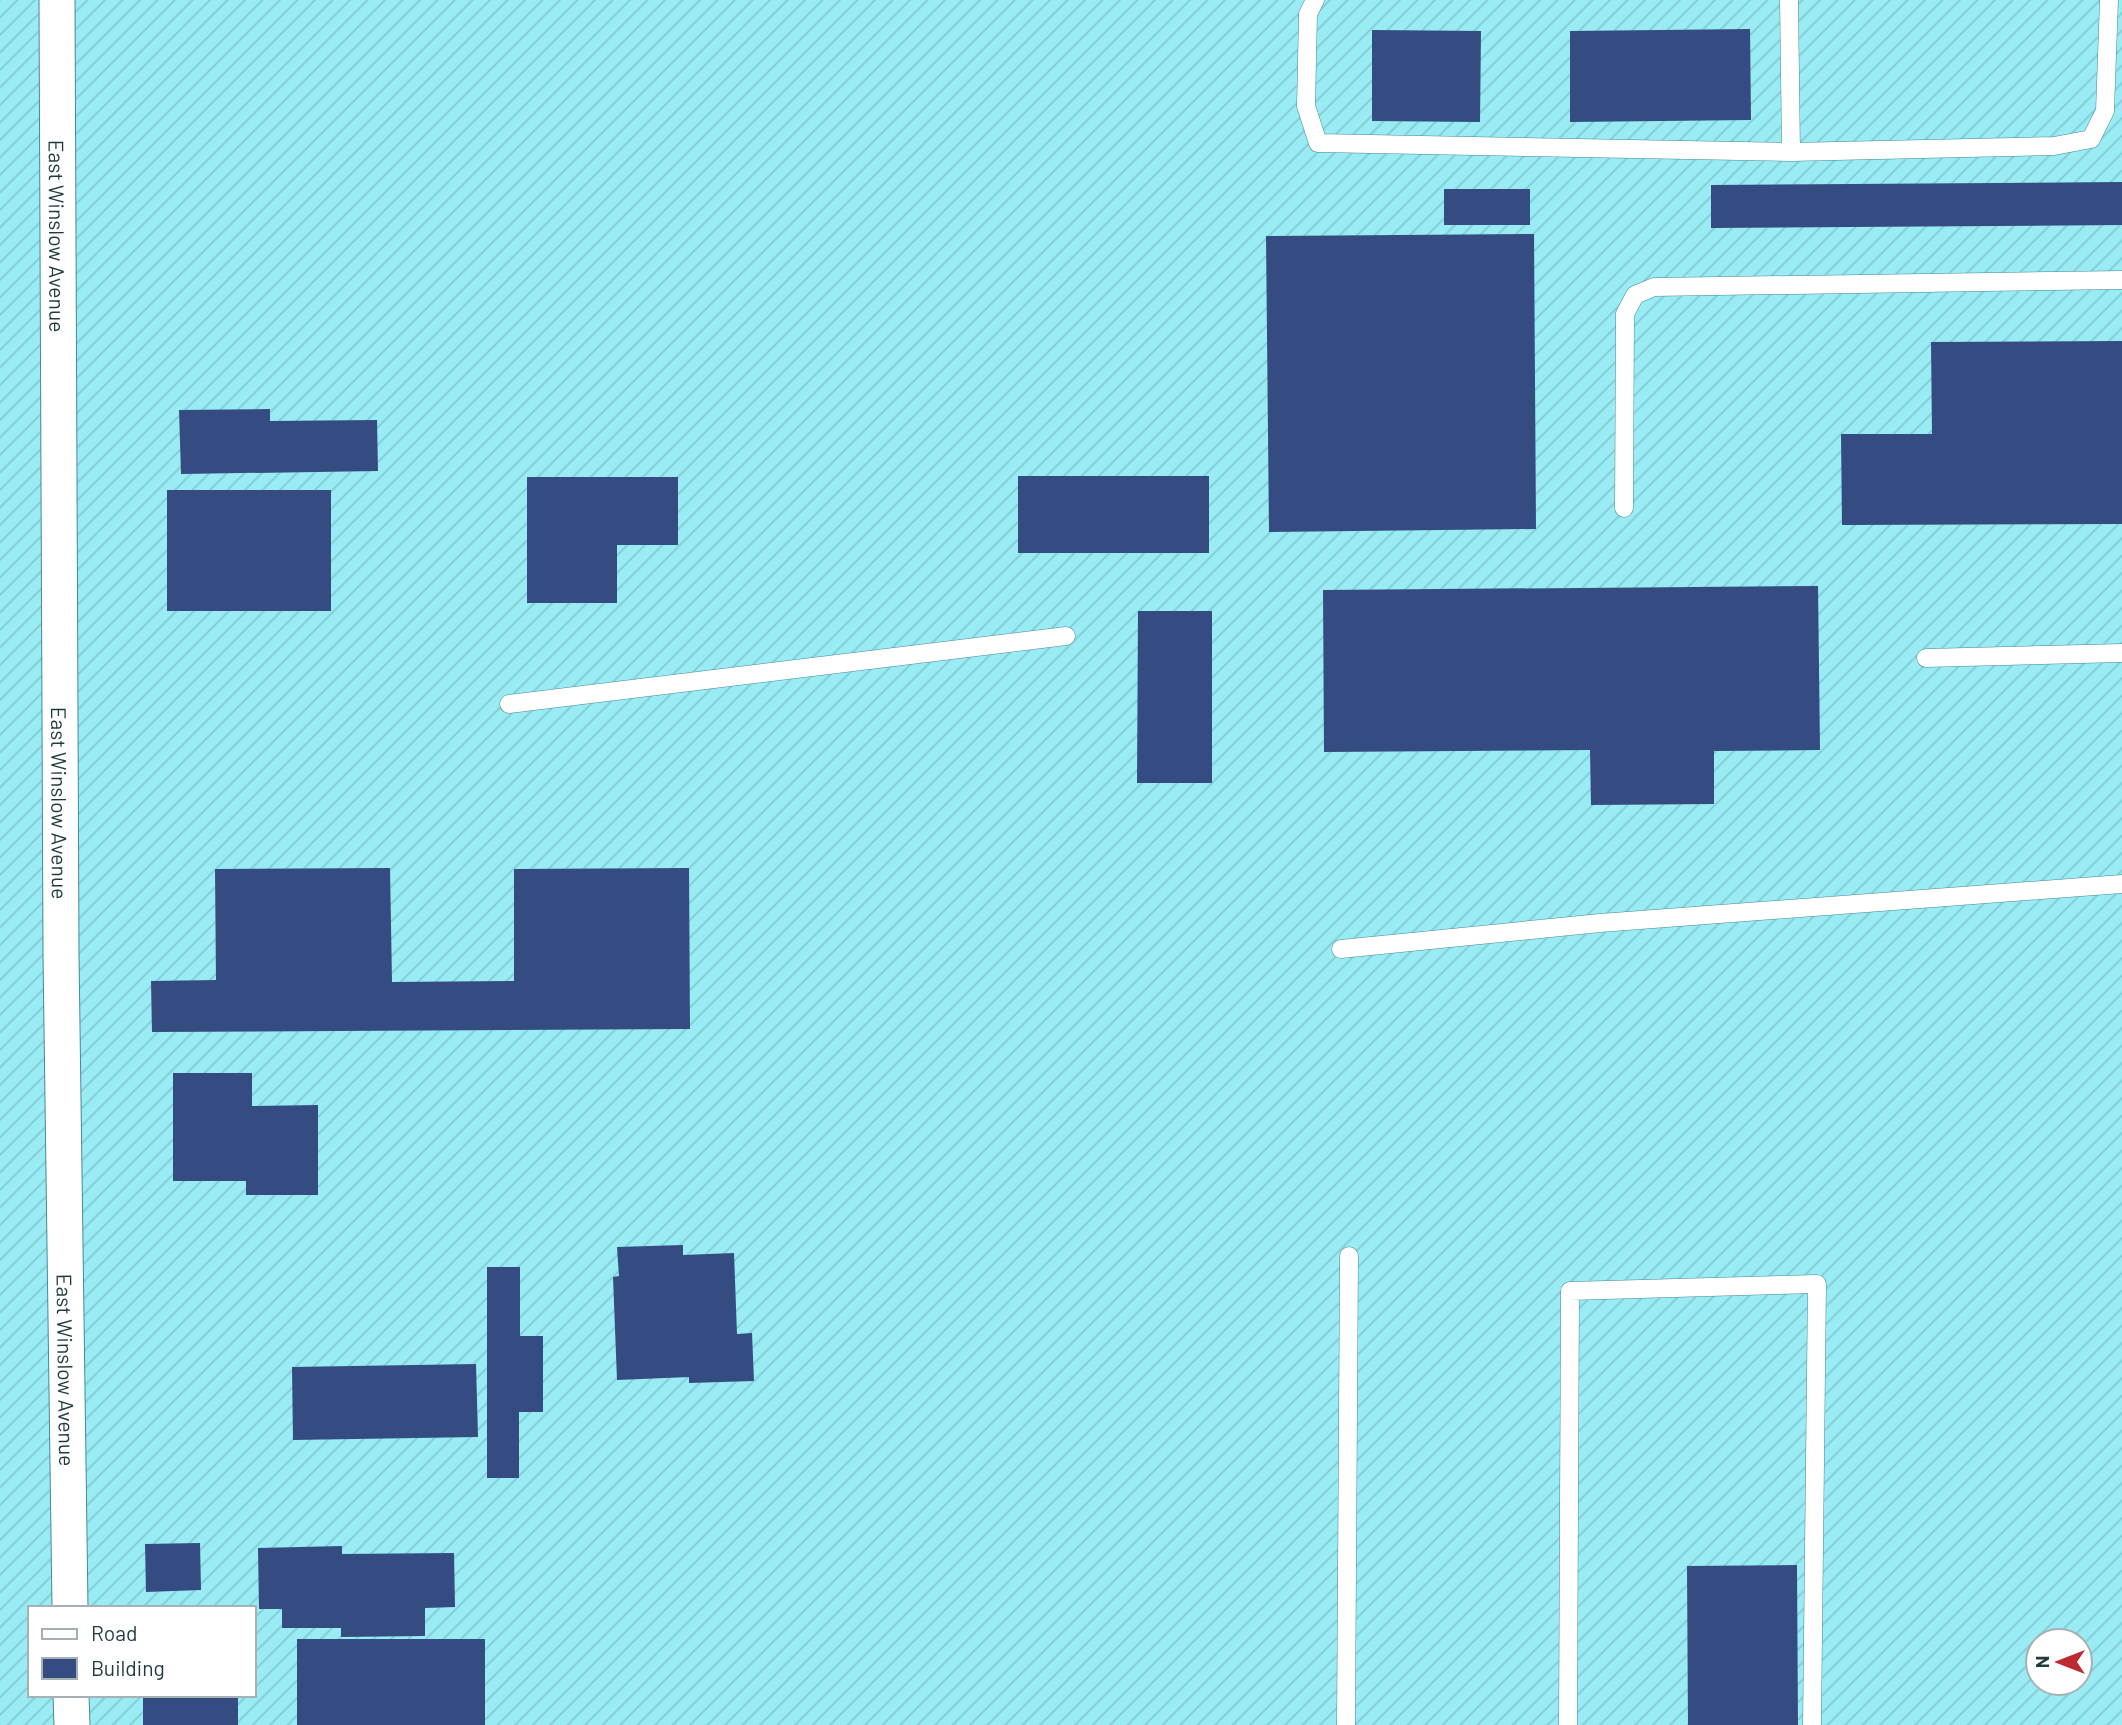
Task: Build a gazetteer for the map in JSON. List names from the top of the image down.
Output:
{
  "streets": {
    "street": ["East Winslow Avenue"]
  },
  "legend": ["Road", "Building"],
  "north": "left"
}
